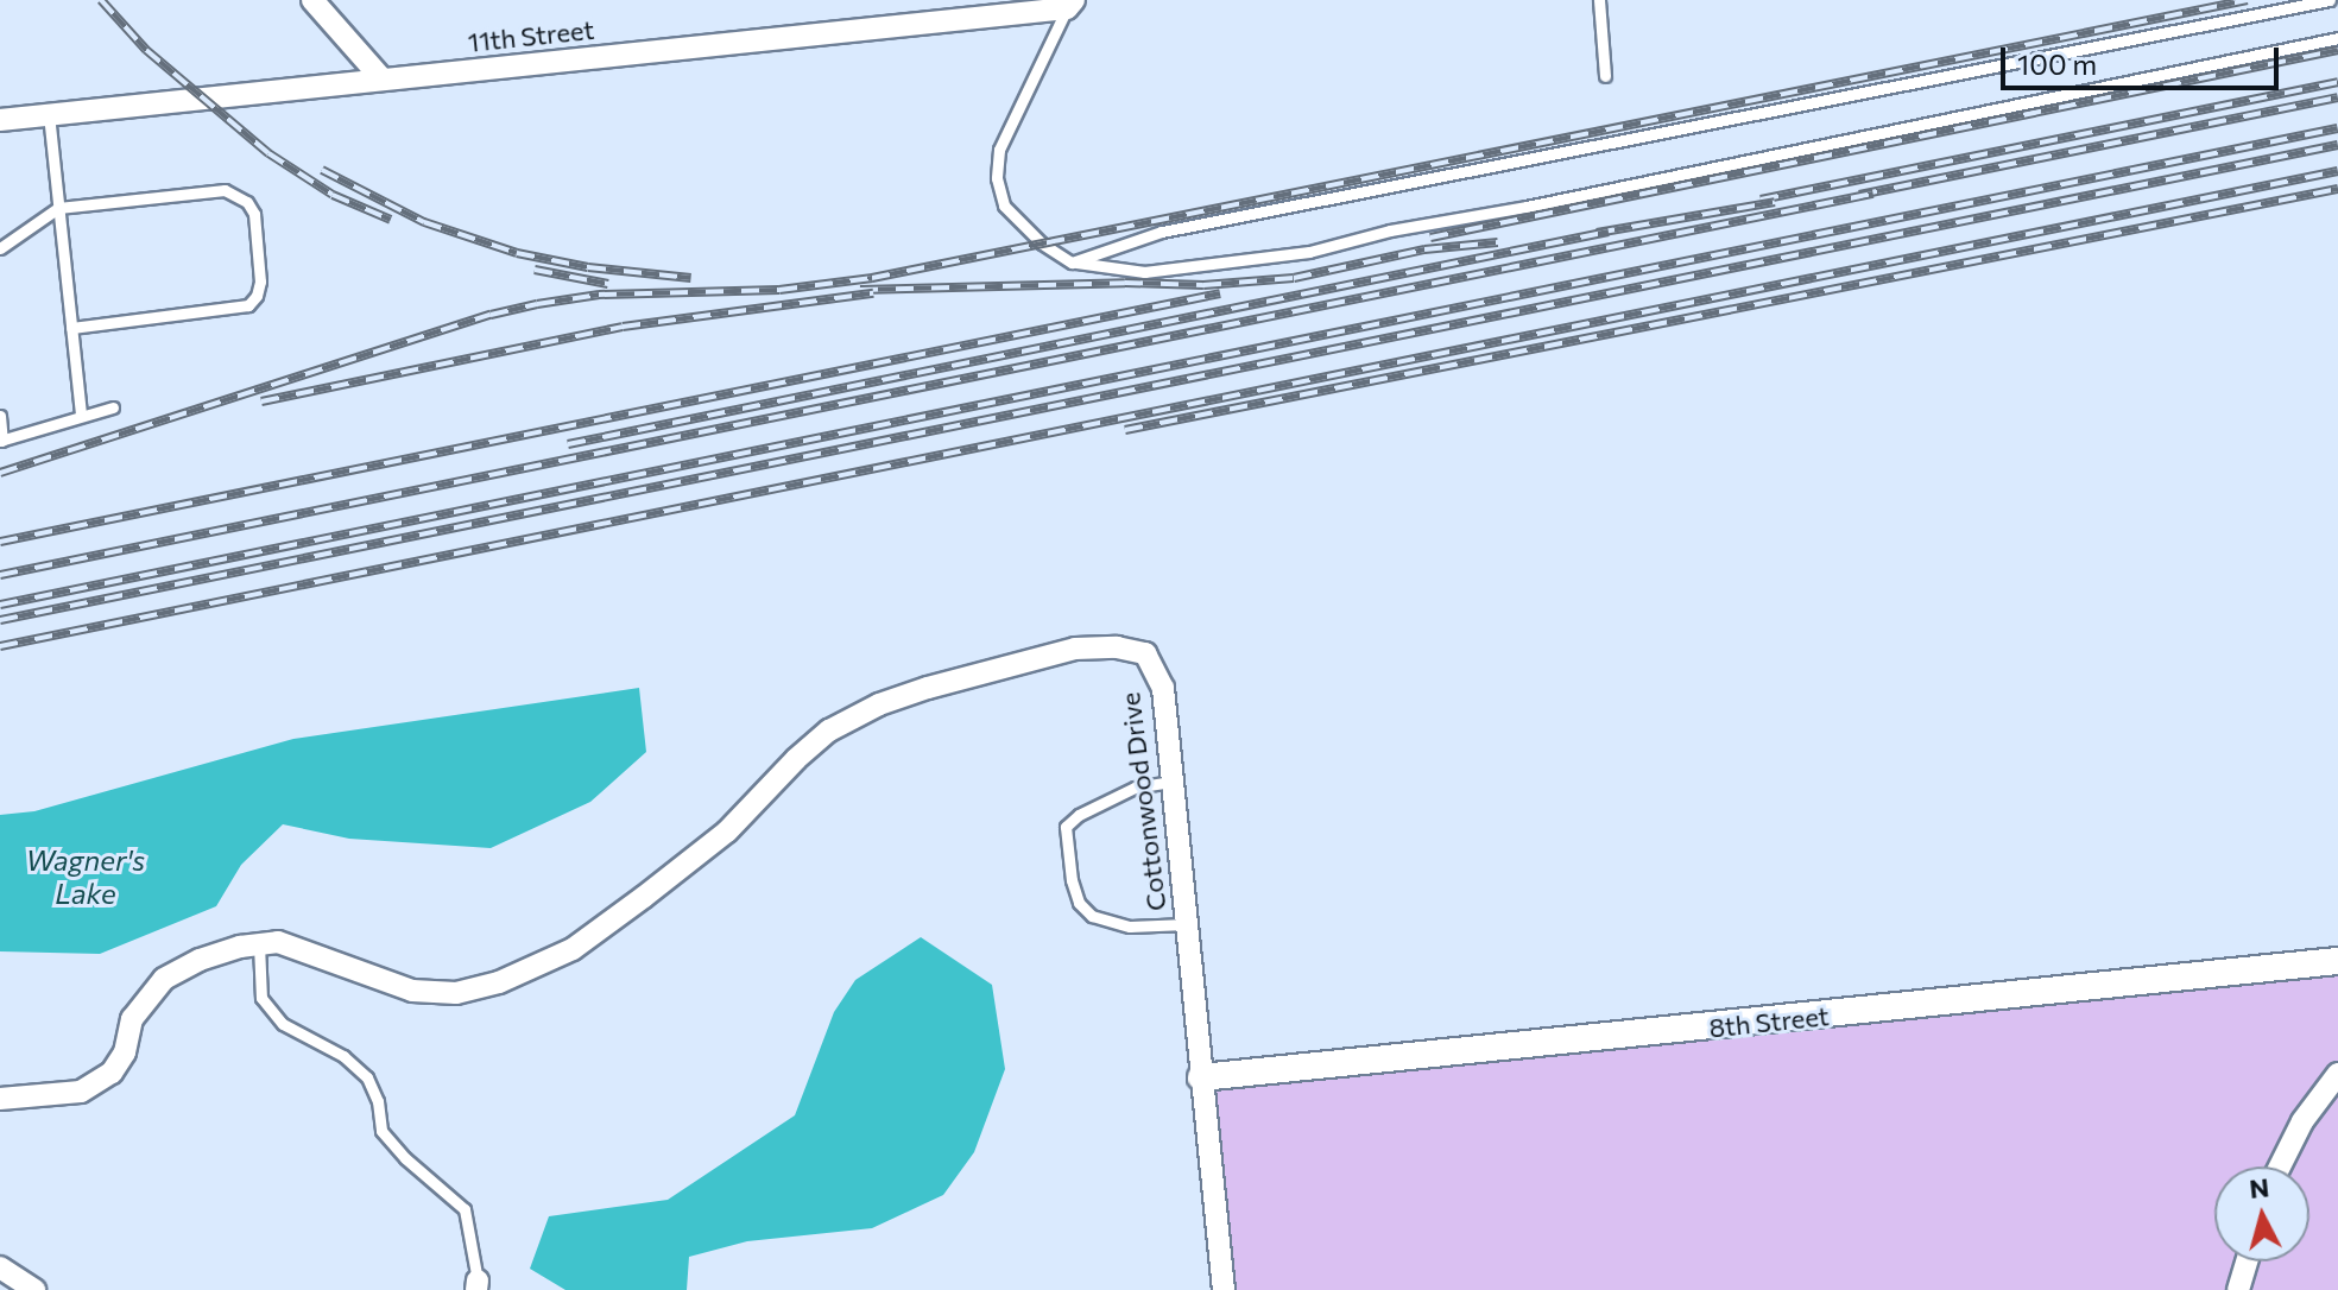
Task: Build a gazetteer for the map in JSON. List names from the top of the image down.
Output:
{
  "streets": {
    "street": ["11th Street", "Cottonwood Drive", "8th Street"]
  },
  "crossings": [
    ["Cottonwood Drive", "8th Street"]
  ],
  "water": ["Wagner's Lake"],
  "scale_bar": "100 m",
  "north": "top"
}
